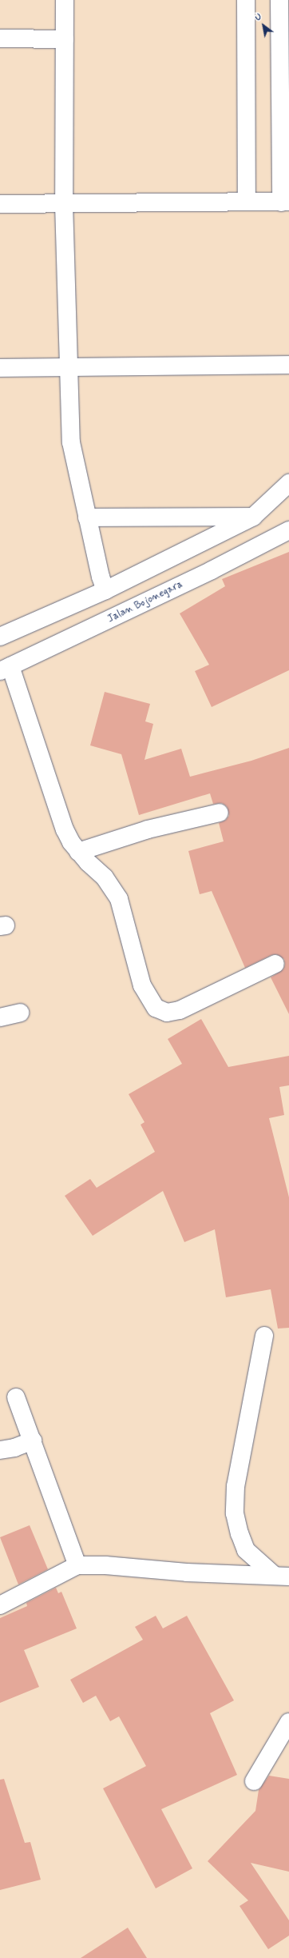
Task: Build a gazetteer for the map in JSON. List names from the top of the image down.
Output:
{
  "streets": {
    "street": ["Jalan Bojonegara"]
  },
  "north": "top left"
}
